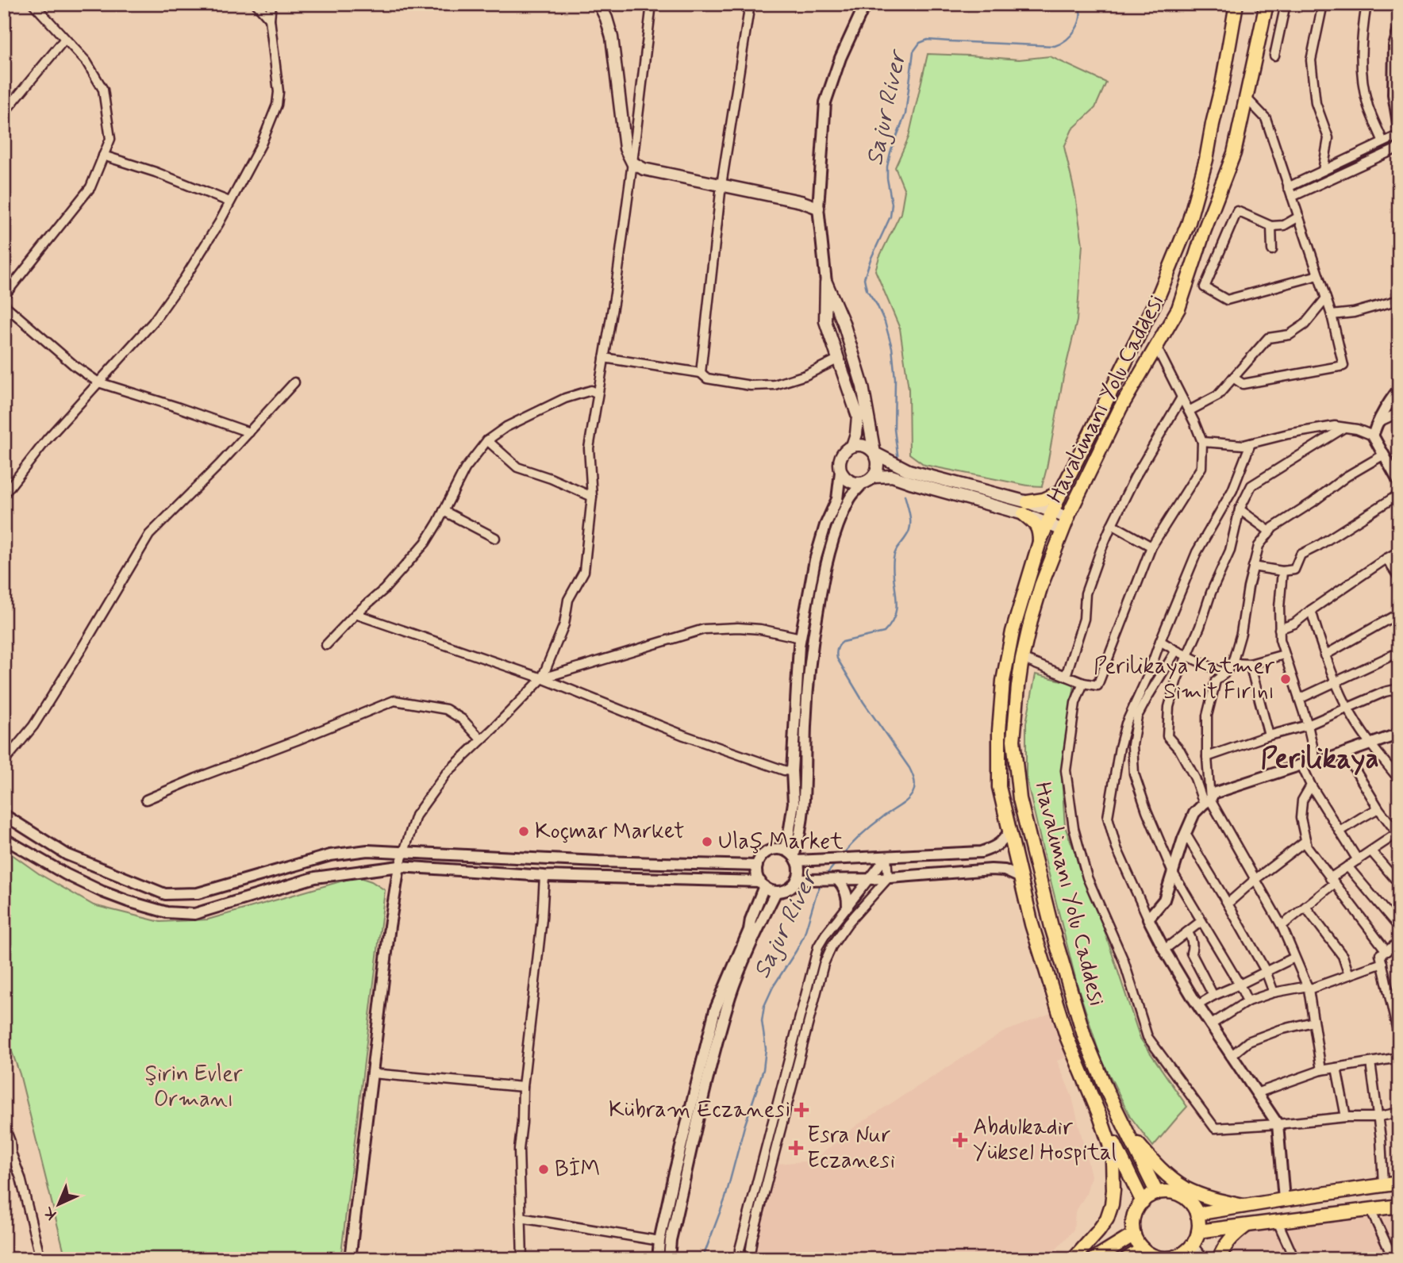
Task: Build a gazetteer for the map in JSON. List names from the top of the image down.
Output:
{
  "streets": {
    "main road": ["Havalimanı Yolu Caddesi"]
  },
  "districts": ["Perilikaya"],
  "water": ["Sajur River"],
  "parks": ["Şirin Evler Ormanı"],
  "places": {
    "other": [
      "Perilikaya Katmer Simit Fırını",
      "Koçmar Market",
      "Ulaş Market",
      "BİM"
    ],
    "health": ["Kübram Eczanesi", "Abdulkadir Yüksel Hospital", "Esra Nur Eczanesi"]
  },
  "north": "bottom left"
}
